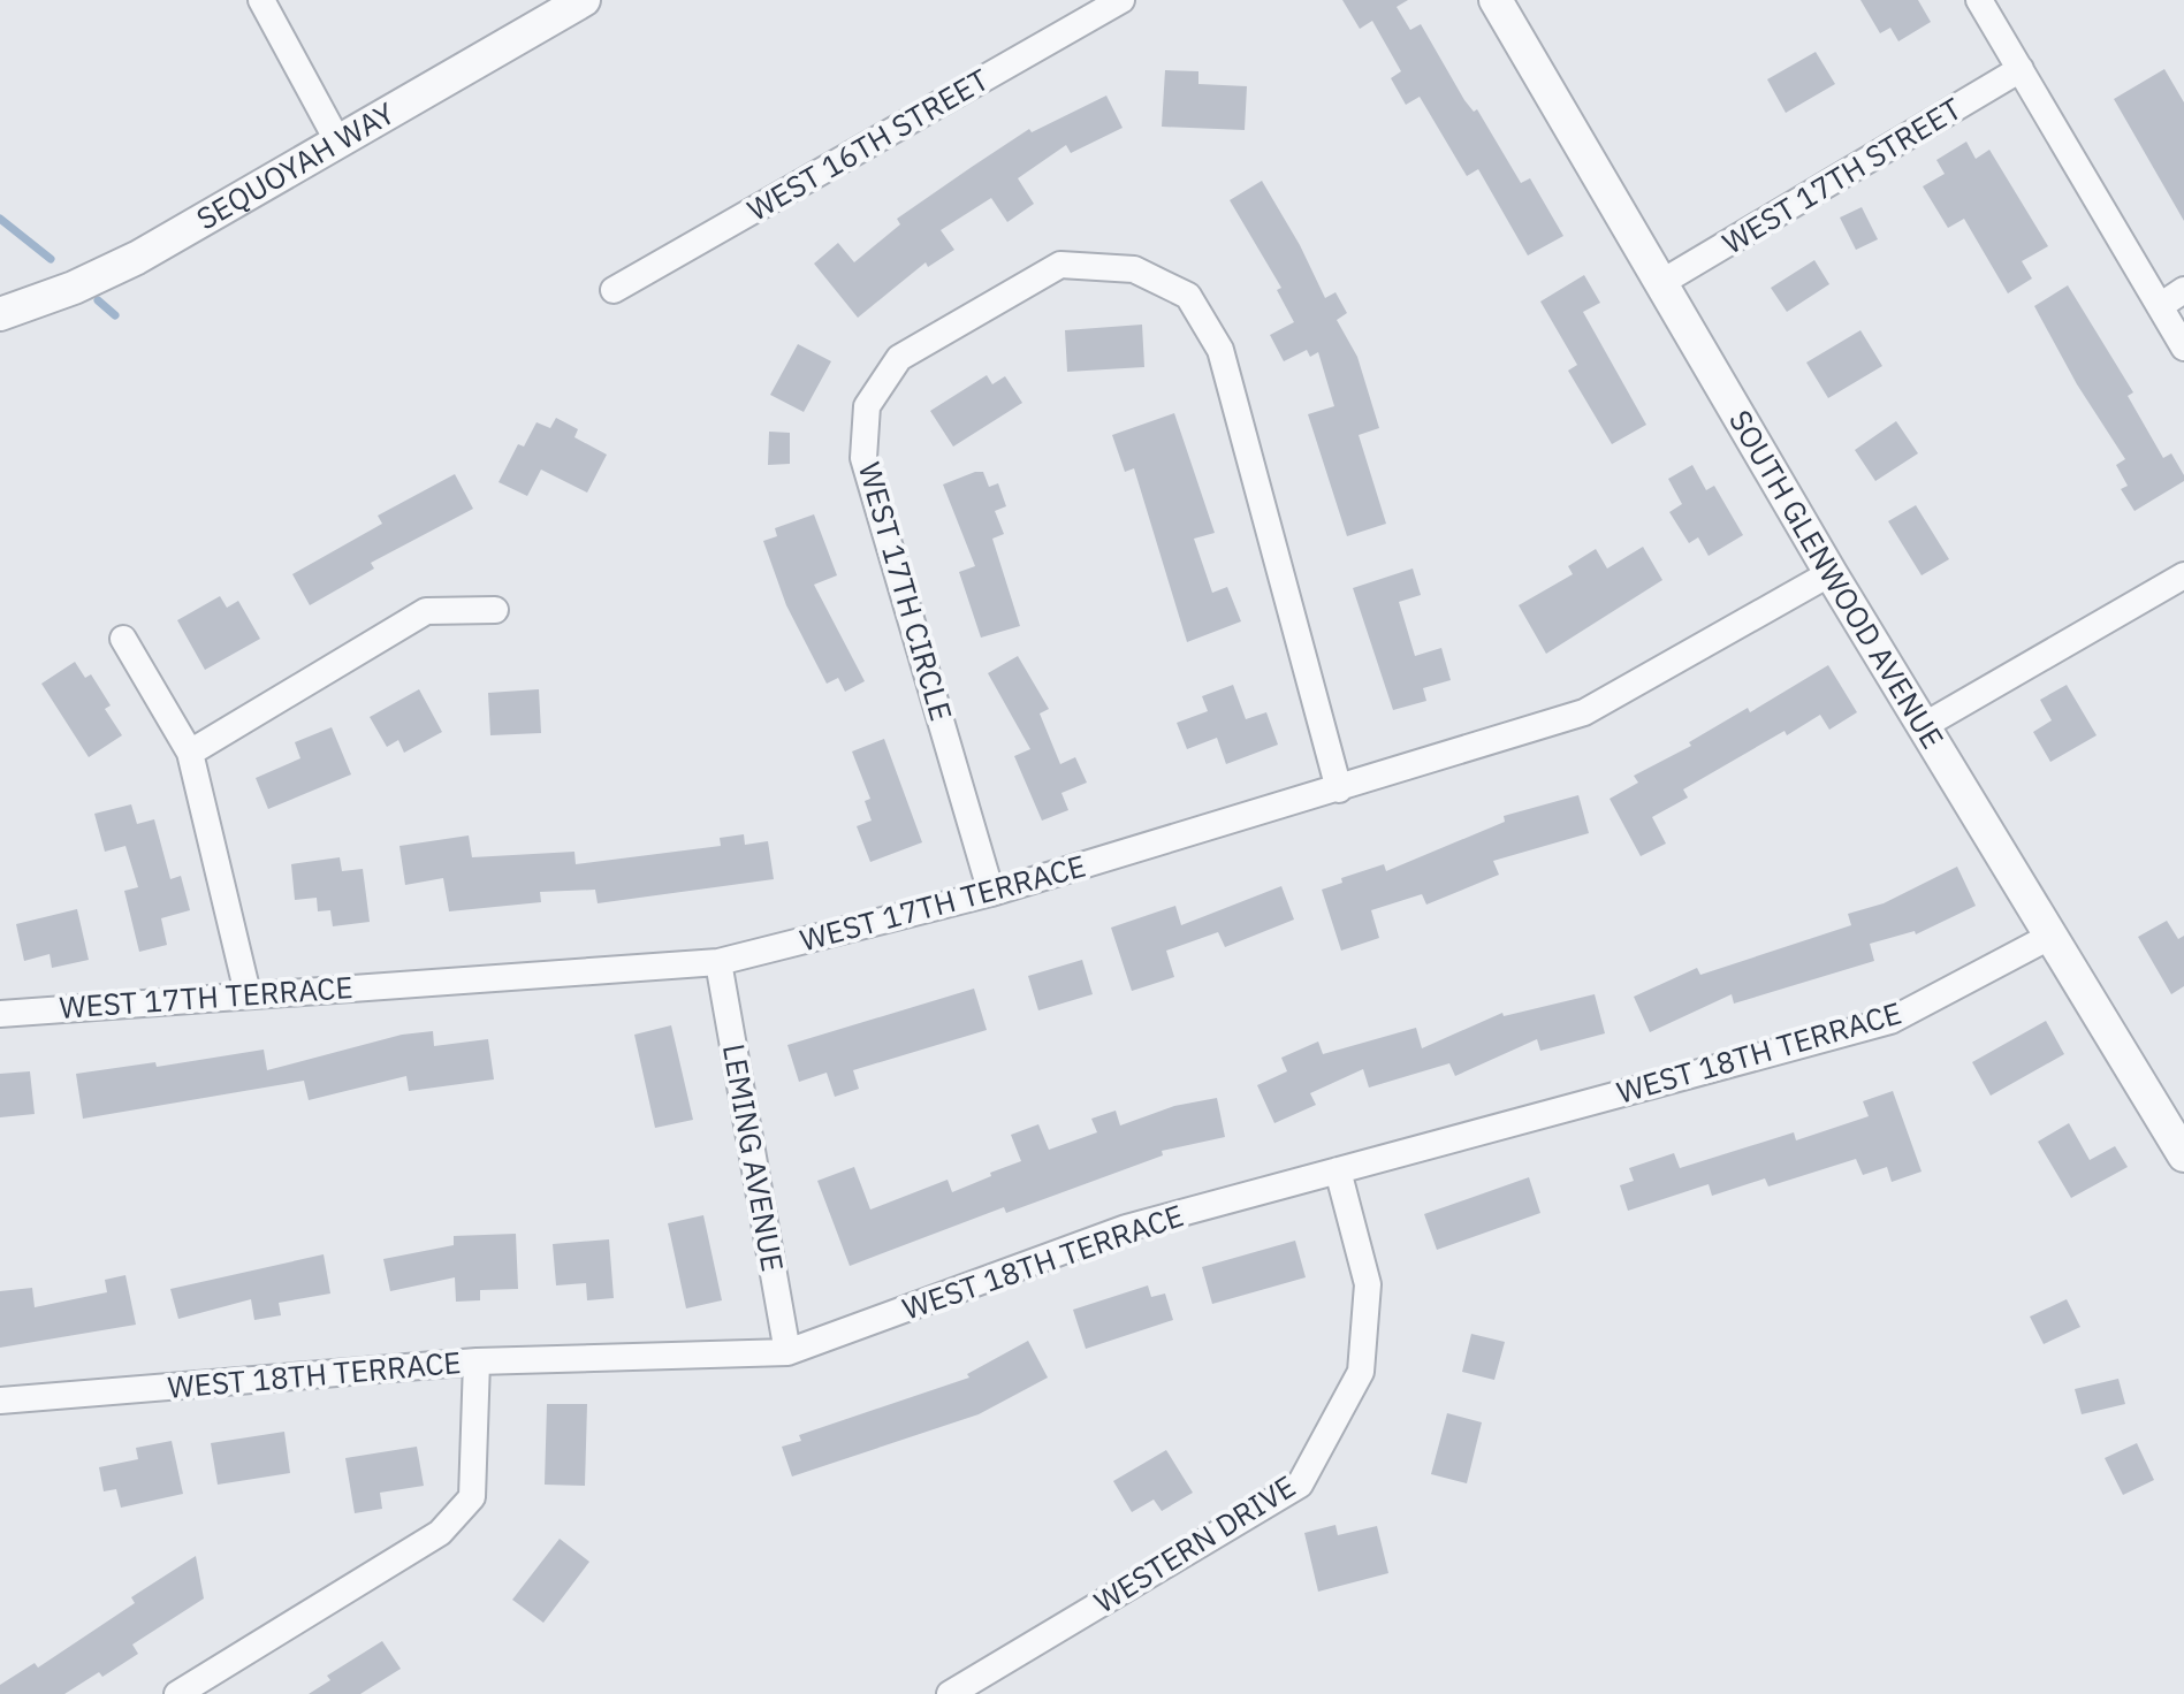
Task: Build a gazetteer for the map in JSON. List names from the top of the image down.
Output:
{
  "streets": {
    "street": [
      "WEST 16TH STREET",
      "SEQUOYAH WAY",
      "WEST 17TH STREET",
      "SOUTH GLENWOOD AVENUE",
      "WEST 17TH CIRCLE",
      "WEST 17TH TERRACE",
      "WEST 18TH TERRACE",
      "LEMING AVENUE",
      "WESTERN DRIVE"
    ]
  },
  "crossings": [
    ["WEST 17TH STREET", "SOUTH GLENWOOD AVENUE"],
    ["SOUTH GLENWOOD AVENUE", "WEST 17TH TERRACE"],
    ["SOUTH GLENWOOD AVENUE", "WEST 18TH TERRACE"],
    ["WEST 17TH CIRCLE", "WEST 17TH TERRACE"],
    ["WEST 17TH TERRACE", "LEMING AVENUE"],
    ["WEST 18TH TERRACE", "LEMING AVENUE"],
    ["WEST 18TH TERRACE", "WESTERN DRIVE"]
  ]
}
